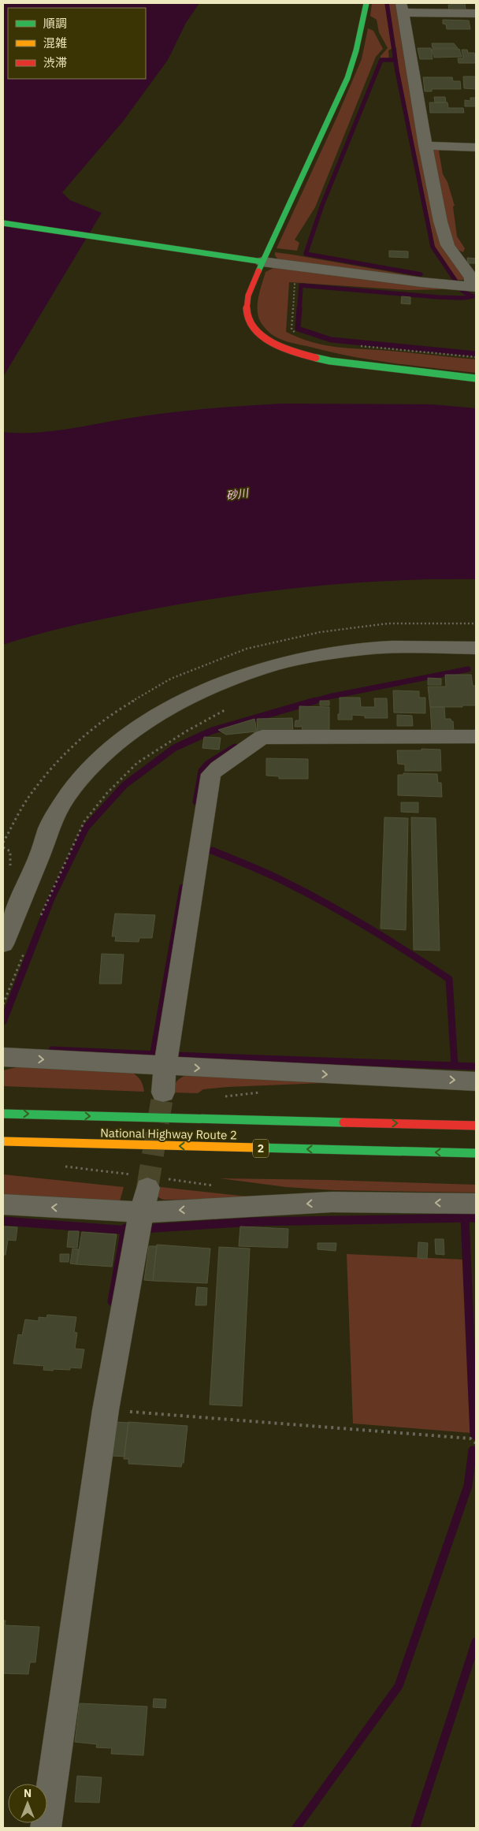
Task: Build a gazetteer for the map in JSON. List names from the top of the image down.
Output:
{
  "streets": {
    "main road": ["National Highway Route 2", "2"]
  },
  "water": ["砂川"],
  "legend": ["順調", "混雑", "渋滞"],
  "north": "top"
}
